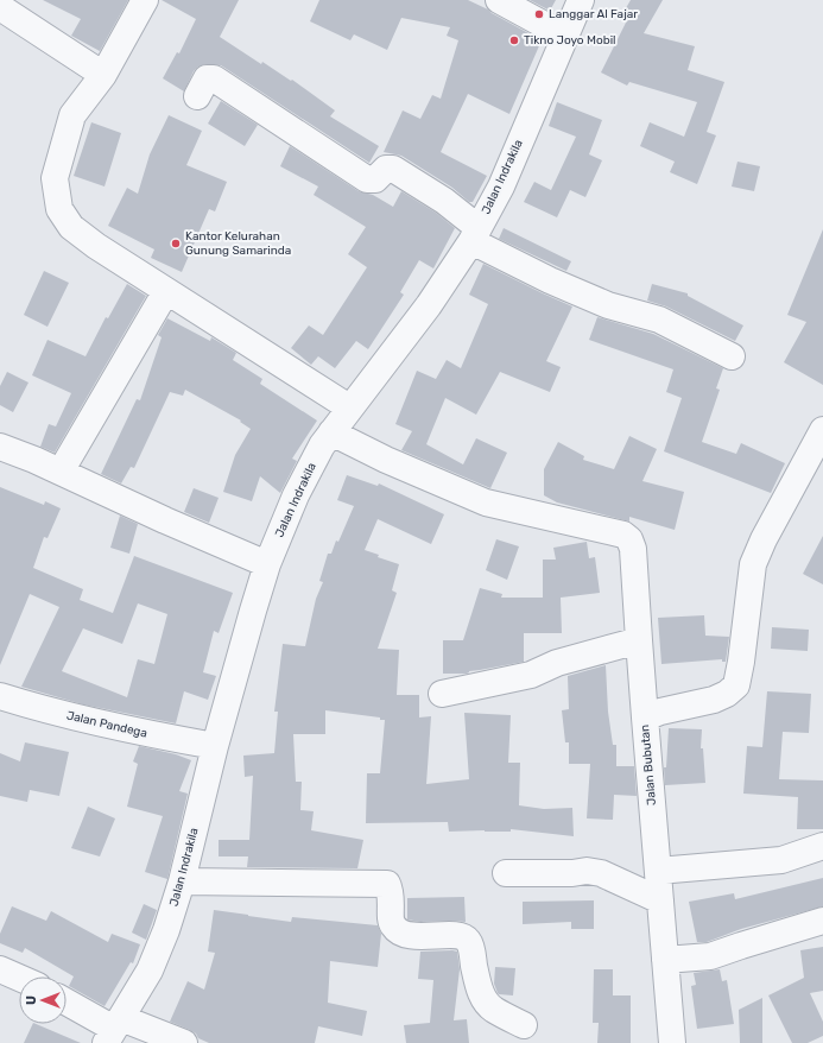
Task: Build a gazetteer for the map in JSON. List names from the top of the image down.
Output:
{
  "streets": {
    "street": ["Jalan Indrakila", "Jalan Pandega", "Jalan Bubutan"]
  },
  "crossings": [
    ["Jalan Indrakila", "Jalan Pandega"]
  ],
  "places": ["Langgar Al Fajar", "Tikno Joyo Mobil", "Kantor Kelurahan Gunung Samarinda"],
  "north": "left"
}
